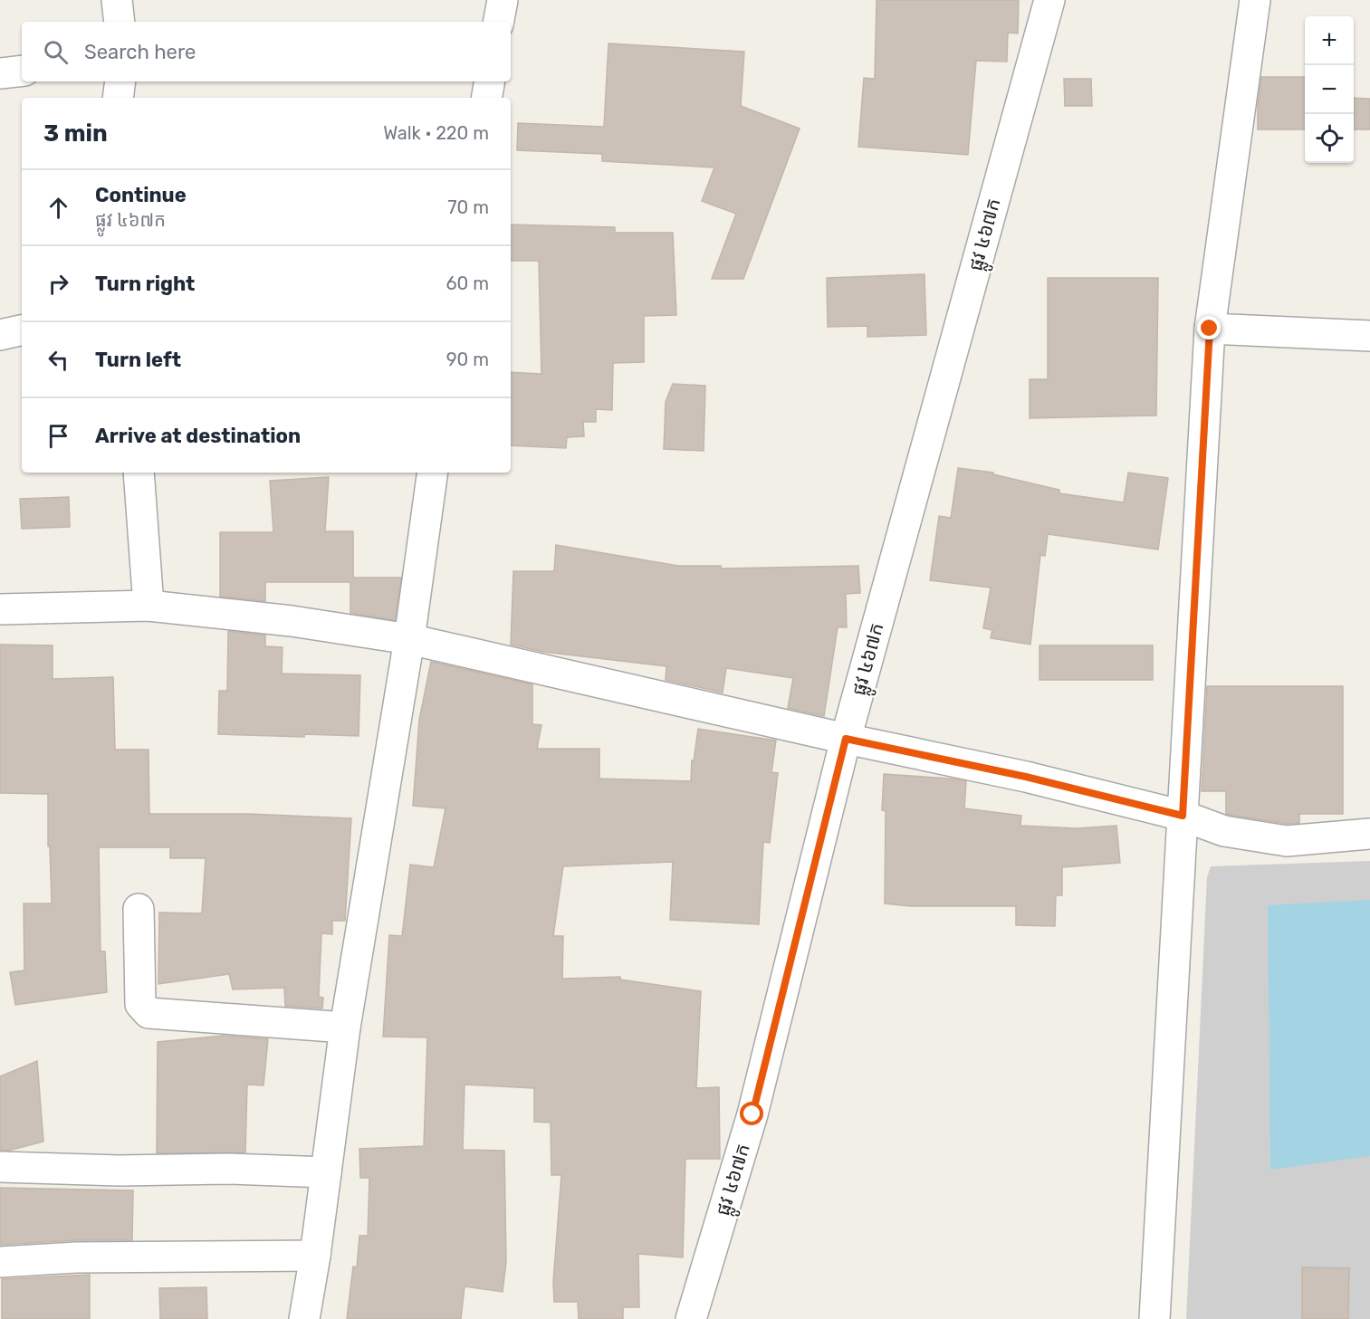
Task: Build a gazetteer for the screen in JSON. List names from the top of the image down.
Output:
{
  "streets": {
    "street": ["ផ្លូវ ៤៦៧ក"]
  },
  "page": {
    "map_buttons": ["+", "−"],
    "search": "Search here",
    "heading": ["3 min", "Walk · 220 m"],
    "list": [
      ["Continue", "ផ្លូវ ៤៦៧ក", "70 m"],
      ["Turn right", "60 m"],
      ["Turn left", "90 m"],
      "Arrive at destination"
    ]
  }
}
